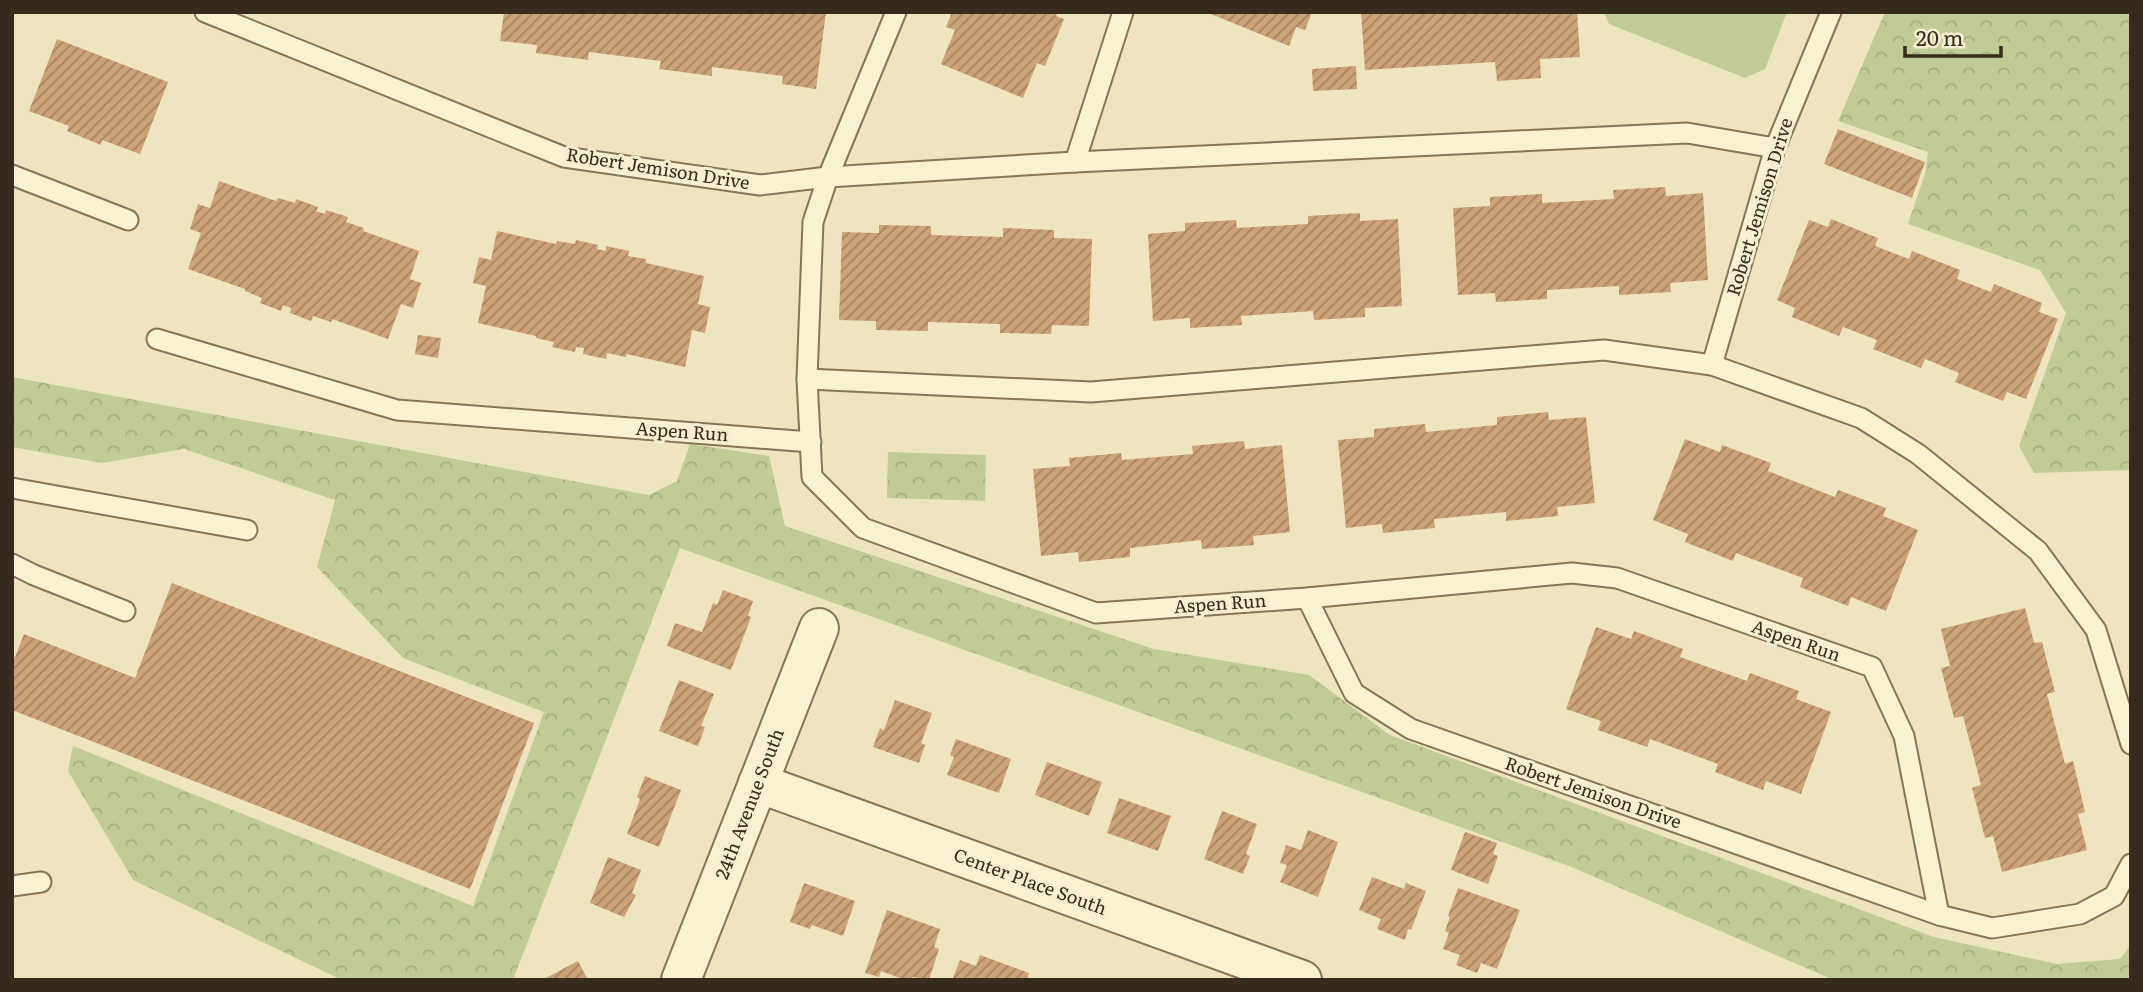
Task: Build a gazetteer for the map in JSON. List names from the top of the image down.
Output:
{
  "streets": {
    "street": ["24th Avenue South", "Center Place South"],
    "lane": ["Robert Jemison Drive", "Aspen Run"]
  },
  "crossings": [
    ["Robert Jemison Drive", "Aspen Run"],
    ["24th Avenue South", "Center Place South"]
  ],
  "scale_bar": "20 m"
}
